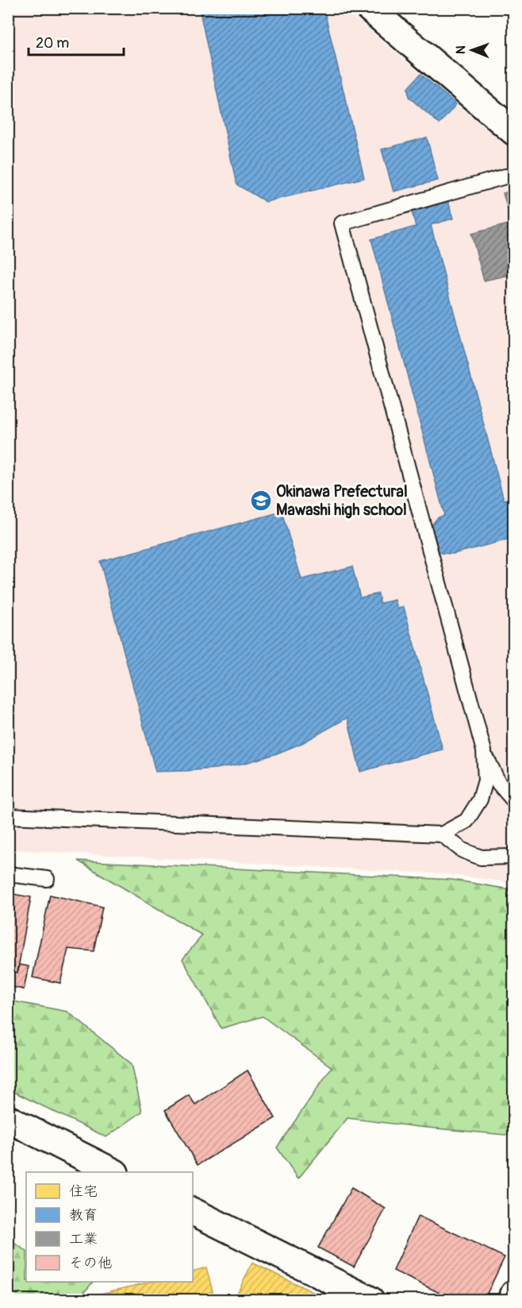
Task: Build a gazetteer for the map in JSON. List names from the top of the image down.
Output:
{
  "places": {
    "school or university": ["Okinawa Prefectural Mawashi high school"]
  },
  "legend": [
    "住宅",
    "教育",
    "工業",
    "その他"
  ],
  "scale_bar": "20 m",
  "north": "left"
}
